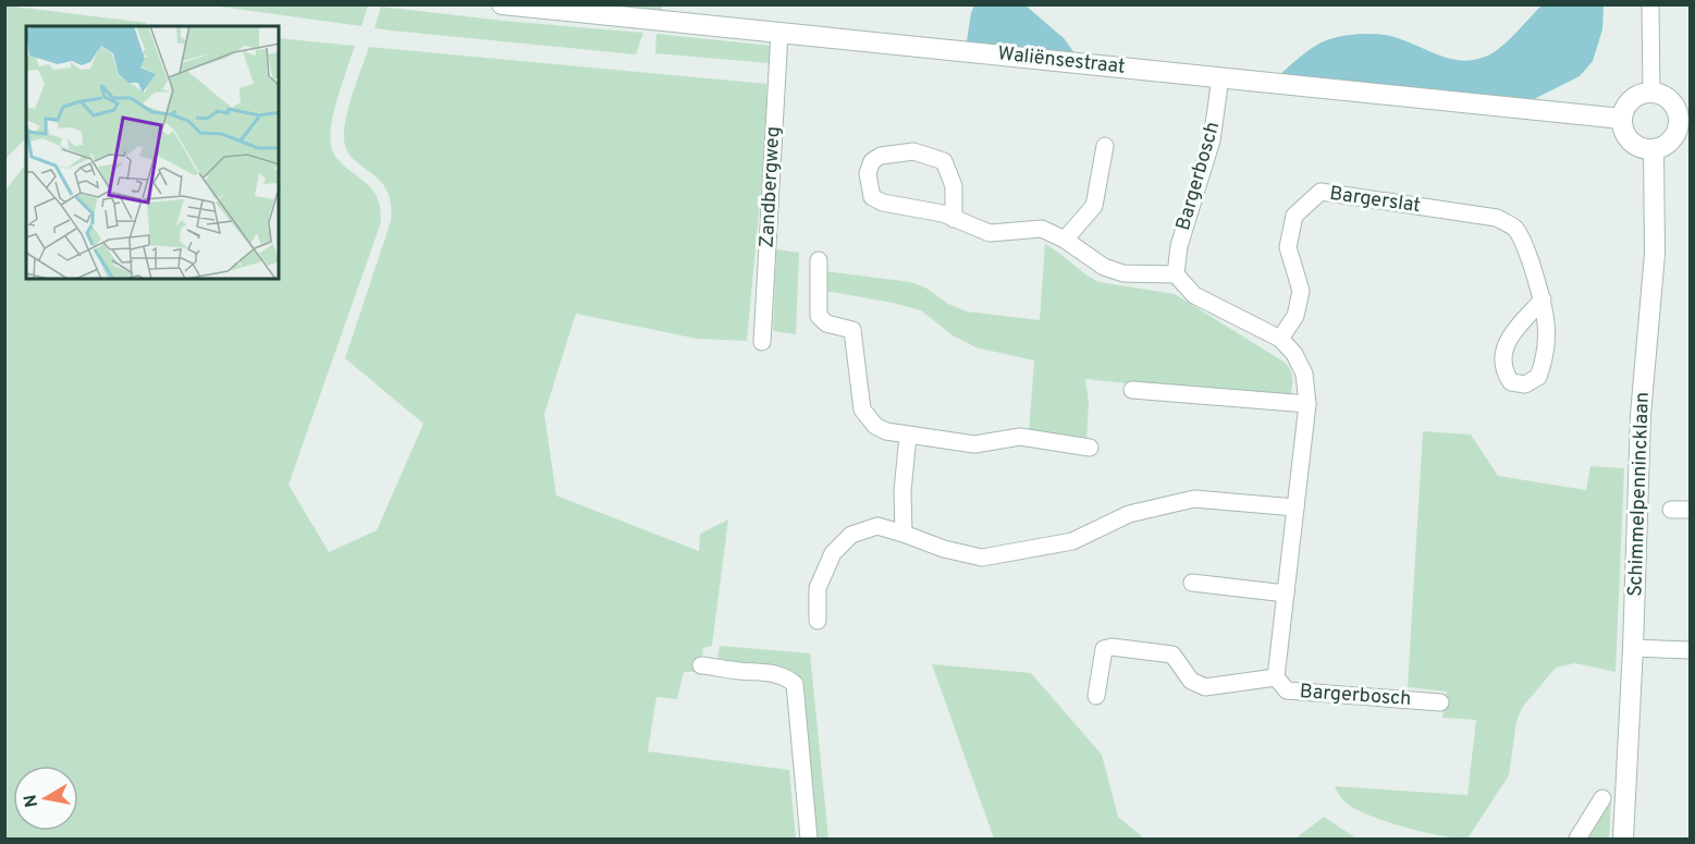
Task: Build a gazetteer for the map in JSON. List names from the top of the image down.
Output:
{
  "streets": {
    "street": [
      "Waliënsestraat",
      "Bargerbosch",
      "Zandbergweg",
      "Bargerslat",
      "Schimmelpennincklaan"
    ]
  },
  "crossings": [
    ["Waliënsestraat", "Bargerbosch"],
    ["Waliënsestraat", "Zandbergweg"],
    ["Waliënsestraat", "Schimmelpennincklaan"],
    ["Bargerbosch", "Bargerslat"]
  ],
  "north": "left"
}
